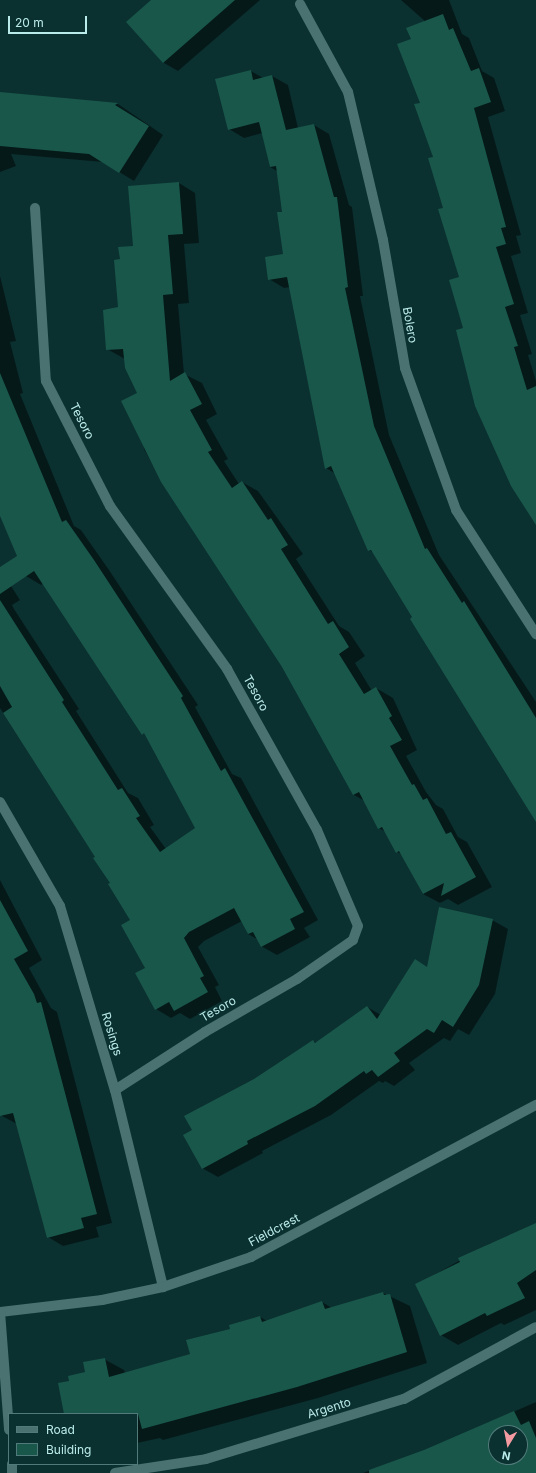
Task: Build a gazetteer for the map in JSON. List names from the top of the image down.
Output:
{
  "streets": {
    "street": [
      "Bolero",
      "Tesoro",
      "Rosings",
      "Fieldcrest",
      "Argento"
    ]
  },
  "crossings": [
    ["Tesoro", "Rosings"],
    ["Rosings", "Fieldcrest"]
  ],
  "legend": ["Road", "Building"],
  "scale_bar": "20 m",
  "north": "bottom"
}
